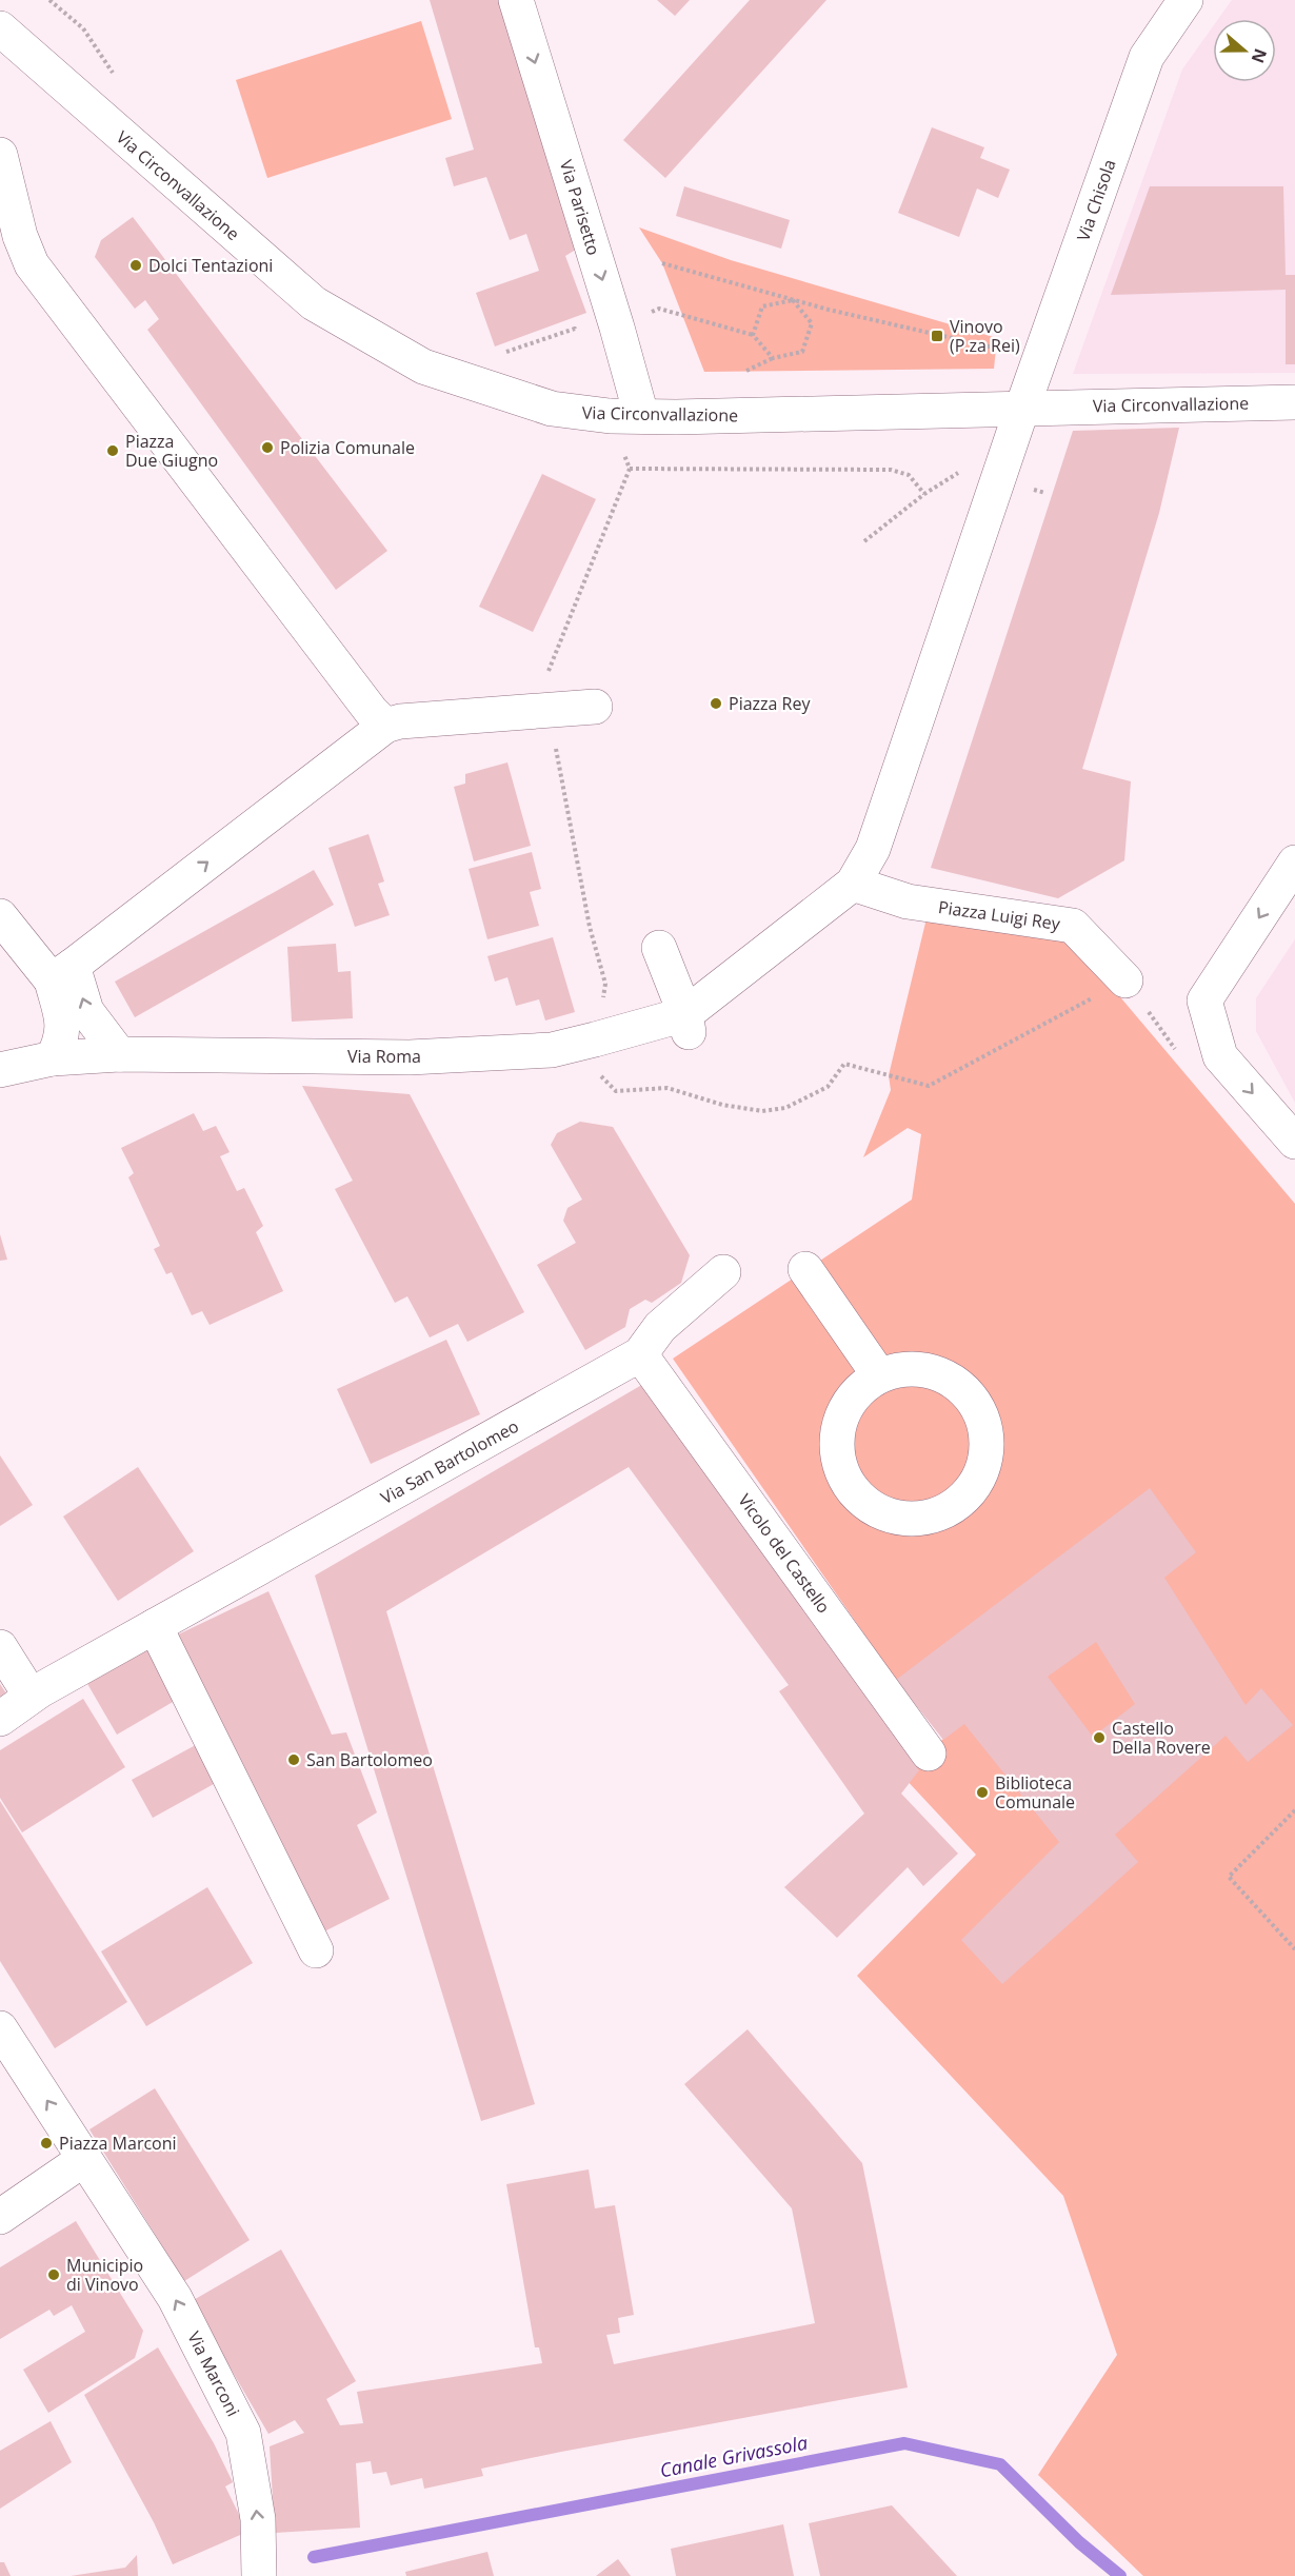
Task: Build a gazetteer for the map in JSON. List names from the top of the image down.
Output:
{
  "streets": {
    "street": [
      "Via Circonvallazione",
      "Via Chisola",
      "Via Parisetto",
      "Piazza Luigi Rey",
      "Via Roma",
      "Via San Bartolomeo",
      "Vicolo del Castello",
      "Via Marconi"
    ]
  },
  "crossings": [
    ["Via Circonvallazione", "Via Chisola"],
    ["Via Circonvallazione", "Via Parisetto"],
    ["Via Chisola", "Piazza Luigi Rey"],
    ["Via Chisola", "Via Roma"],
    ["Piazza Luigi Rey", "Via Roma"],
    ["Via San Bartolomeo", "Vicolo del Castello"]
  ],
  "one_way": ["Via Parisetto", "Via Marconi"],
  "water": ["Canale Grivassola"],
  "places": {
    "other": [
      "Dolci Tentazioni",
      "Polizia Comunale",
      "Piazza Due Giugno",
      "Piazza Rey",
      "Castello Della Rovere",
      "San Bartolomeo",
      "Biblioteca Comunale",
      "Piazza Marconi",
      "Municipio di Vinovo"
    ],
    "transit": ["Vinovo (P.za Rei)"]
  },
  "north": "right"
}
